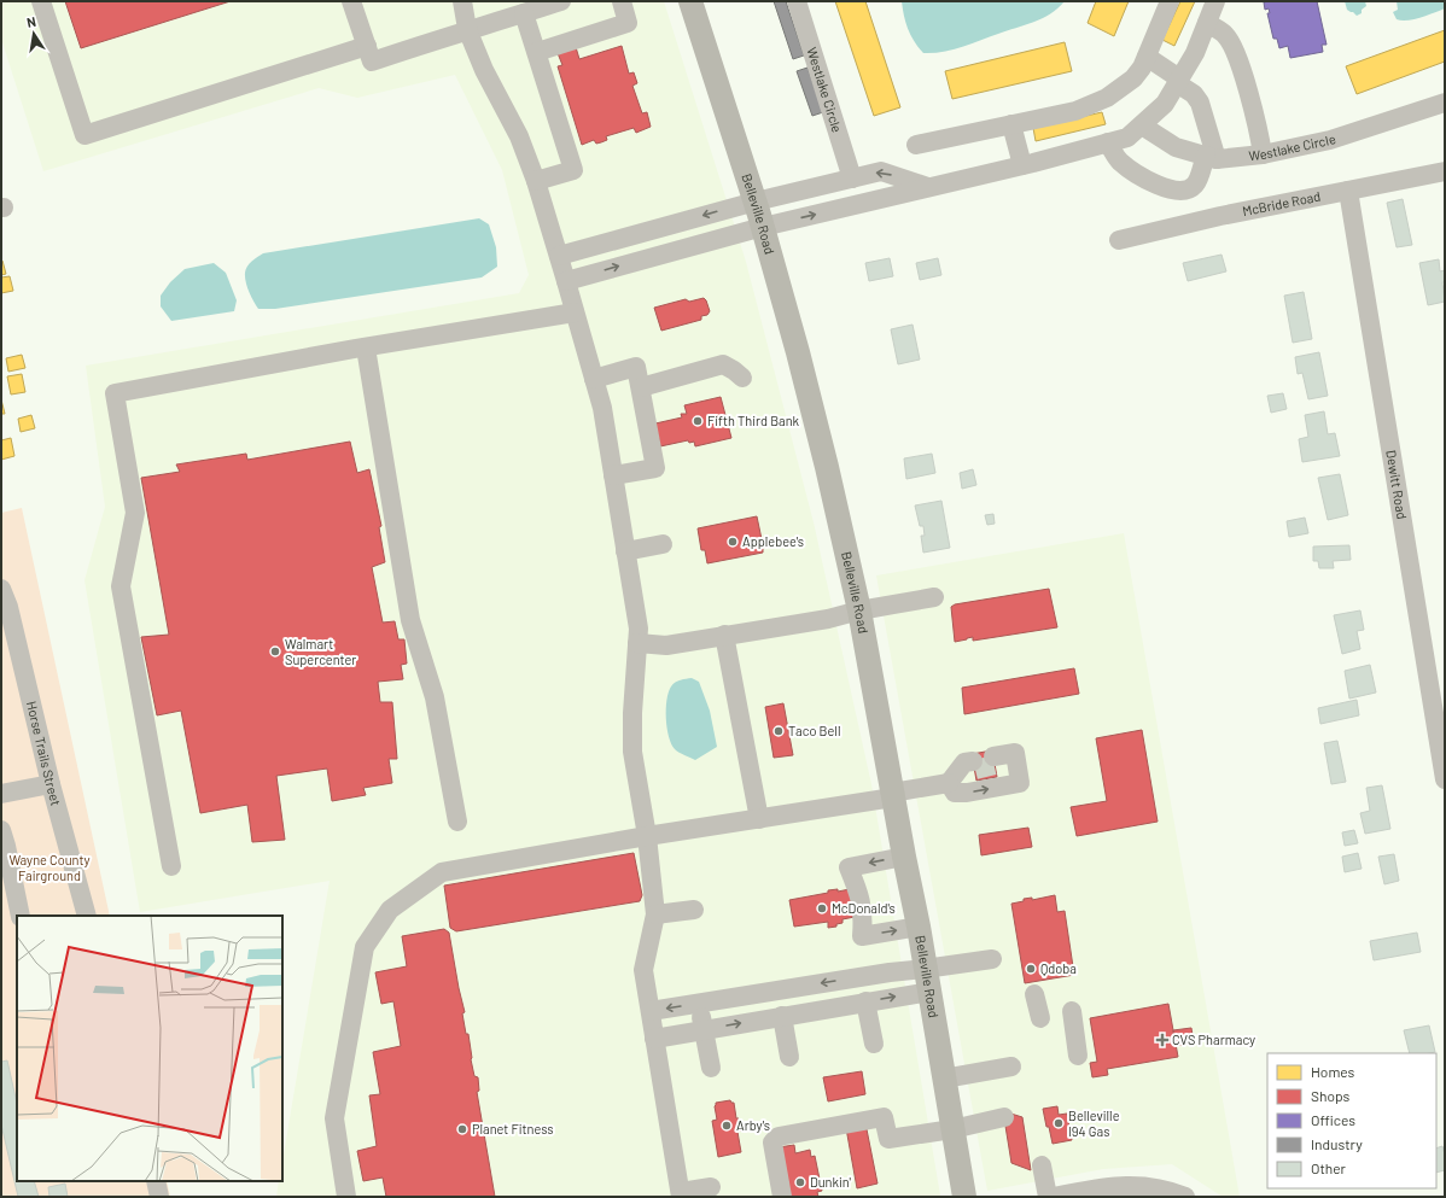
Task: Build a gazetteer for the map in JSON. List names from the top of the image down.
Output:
{
  "streets": {
    "main road": ["Belleville Road"],
    "street": [
      "Westlake Circle",
      "McBride Road",
      "Dewitt Road",
      "Horse Trails Street"
    ]
  },
  "crossings": [
    ["McBride Road", "Dewitt Road"]
  ],
  "parks": ["Wayne County Fairground"],
  "places": {
    "other": [
      "Fifth Third Bank",
      "Applebee's",
      "Walmart Supercenter",
      "Taco Bell",
      "McDonald's",
      "Qdoba",
      "Belleville I94 Gas",
      "Arby's",
      "Planet Fitness",
      "Dunkin'"
    ],
    "health": ["CVS Pharmacy"]
  },
  "legend": [
    "Homes",
    "Shops",
    "Offices",
    "Industry",
    "Other"
  ],
  "north": "top"
}
